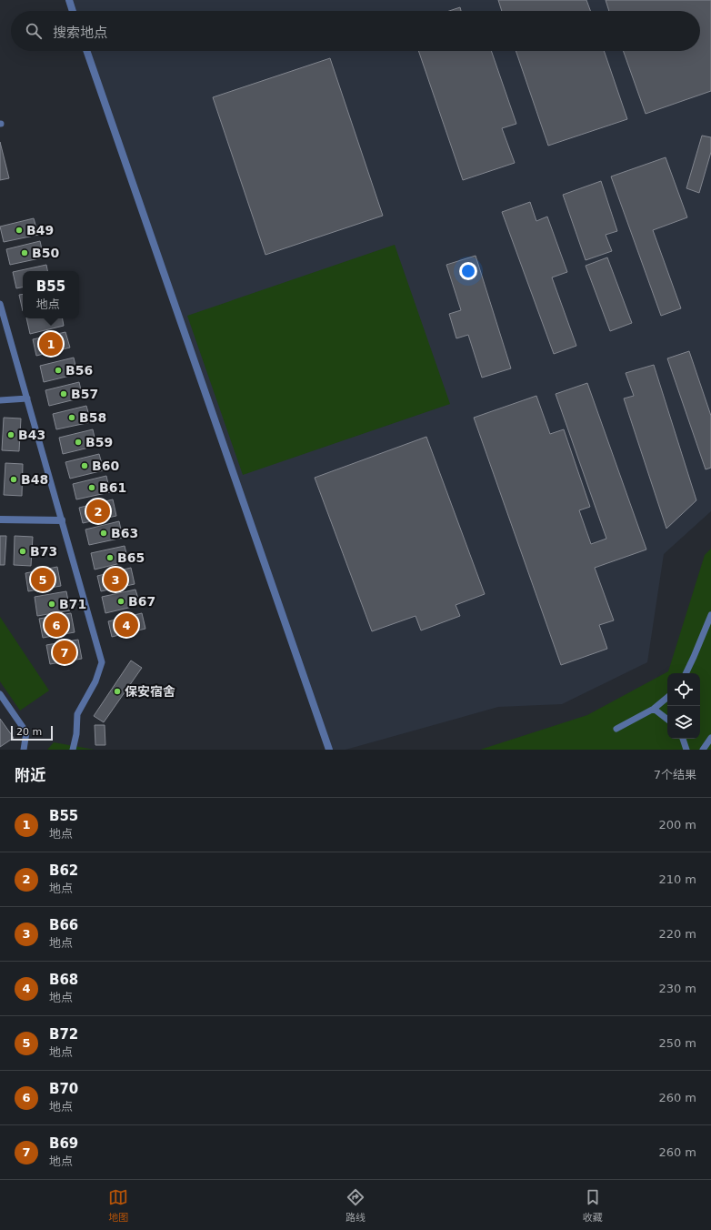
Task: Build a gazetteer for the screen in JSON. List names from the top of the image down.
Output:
{
  "places": [
    "B49",
    "B50",
    "B56",
    "B57",
    "B58",
    "B43",
    "B59",
    "B60",
    "B48",
    "B61",
    "B63",
    "B73",
    "B65",
    "B67",
    "B71",
    "保安宿舍"
  ],
  "scale_bar": "20 m",
  "page": {
    "search": "搜索地点",
    "popup": ["B55", "地点"],
    "pins": [
      "1",
      "2",
      "3",
      "5",
      "4",
      "6",
      "7"
    ],
    "scale": "20 m",
    "heading": ["附近", "7个结果"],
    "list": [
      {
        "mark": "1",
        "name": "B55",
        "note": "地点",
        "value": "200 m"
      },
      {
        "mark": "2",
        "name": "B62",
        "note": "地点",
        "value": "210 m"
      },
      {
        "mark": "3",
        "name": "B66",
        "note": "地点",
        "value": "220 m"
      },
      {
        "mark": "4",
        "name": "B68",
        "note": "地点",
        "value": "230 m"
      },
      {
        "mark": "5",
        "name": "B72",
        "note": "地点",
        "value": "250 m"
      },
      {
        "mark": "6",
        "name": "B70",
        "note": "地点",
        "value": "260 m"
      },
      {
        "mark": "7",
        "name": "B69",
        "note": "地点",
        "value": "260 m"
      }
    ],
    "nav": ["地图", "路线", "收藏"]
  }
}
